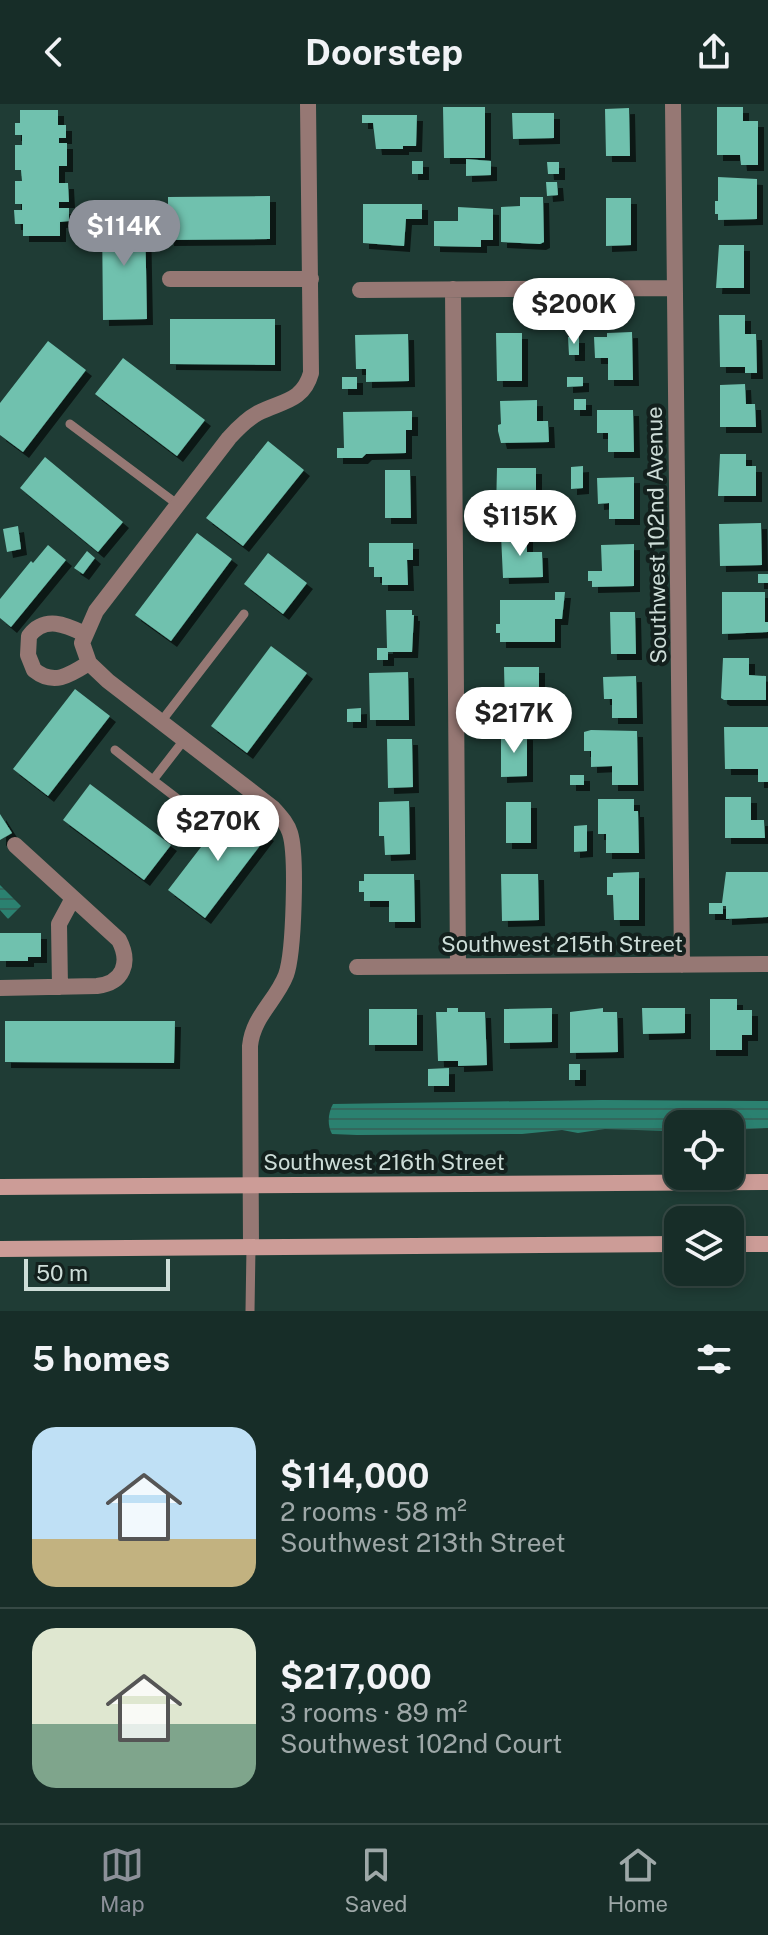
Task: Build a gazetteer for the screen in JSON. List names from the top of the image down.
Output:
{
  "streets": {
    "main road": ["Southwest 216th Street"],
    "street": ["Southwest 102nd Avenue", "Southwest 215th Street"]
  },
  "crossings": [
    ["Southwest 102nd Avenue", "Southwest 215th Street"]
  ],
  "scale_bar": "50 m",
  "page": {
    "header": "Doorstep",
    "price": [
      "$114K",
      "$200K",
      "$115K",
      "$217K",
      "$270K"
    ],
    "scale": "50 m",
    "heading": "5 homes",
    "list": [
      {
        "name": "$114,000",
        "note": "2 rooms · 58 m² · Southwest 213th Street"
      },
      {
        "name": "$217,000",
        "note": "3 rooms · 89 m² · Southwest 102nd Court"
      }
    ],
    "tabs": ["Map", "Saved", "Home"]
  }
}
